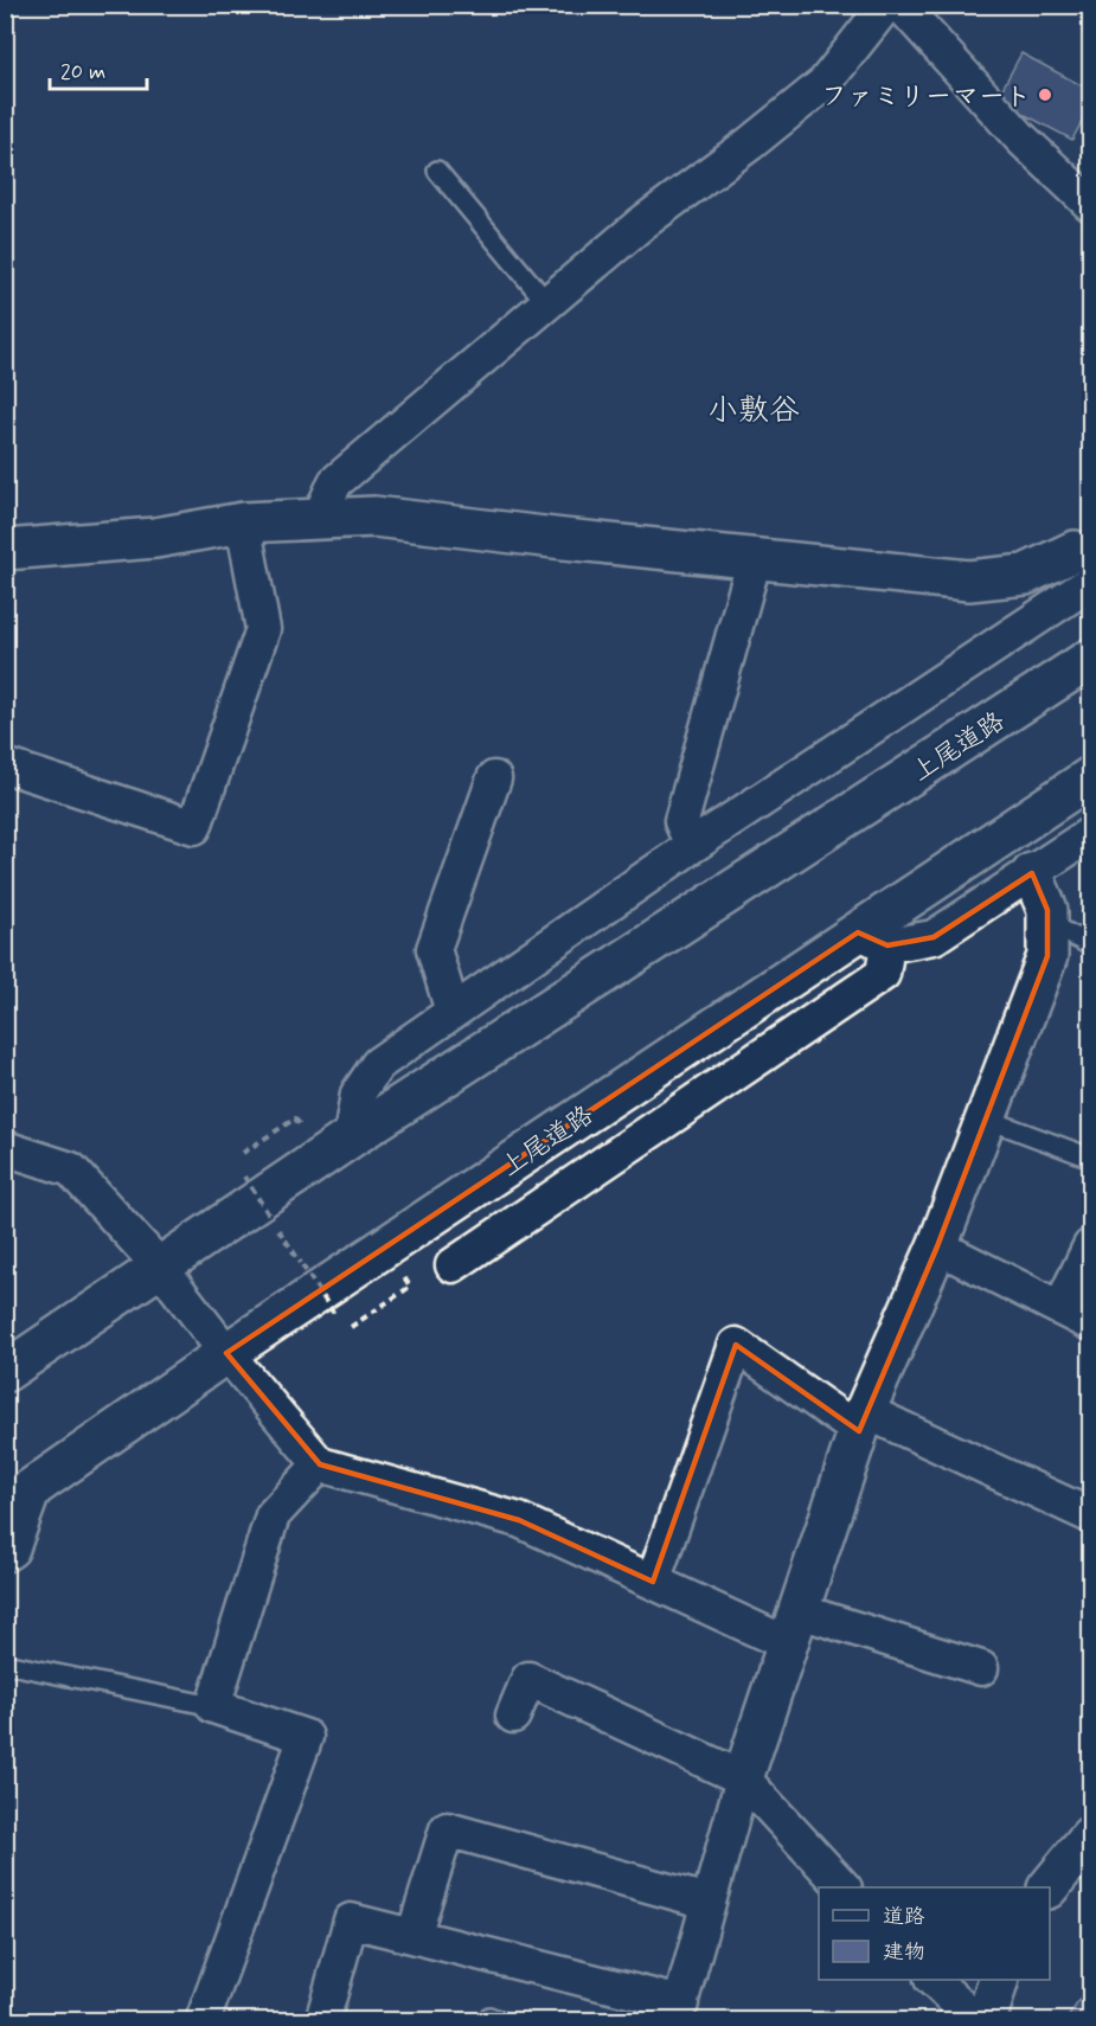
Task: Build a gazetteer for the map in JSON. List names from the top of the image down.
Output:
{
  "streets": {
    "main road": ["上尾道路"]
  },
  "districts": ["小敷谷"],
  "places": ["ファミリーマート"],
  "legend": ["道路", "建物"],
  "scale_bar": "20 m"
}
